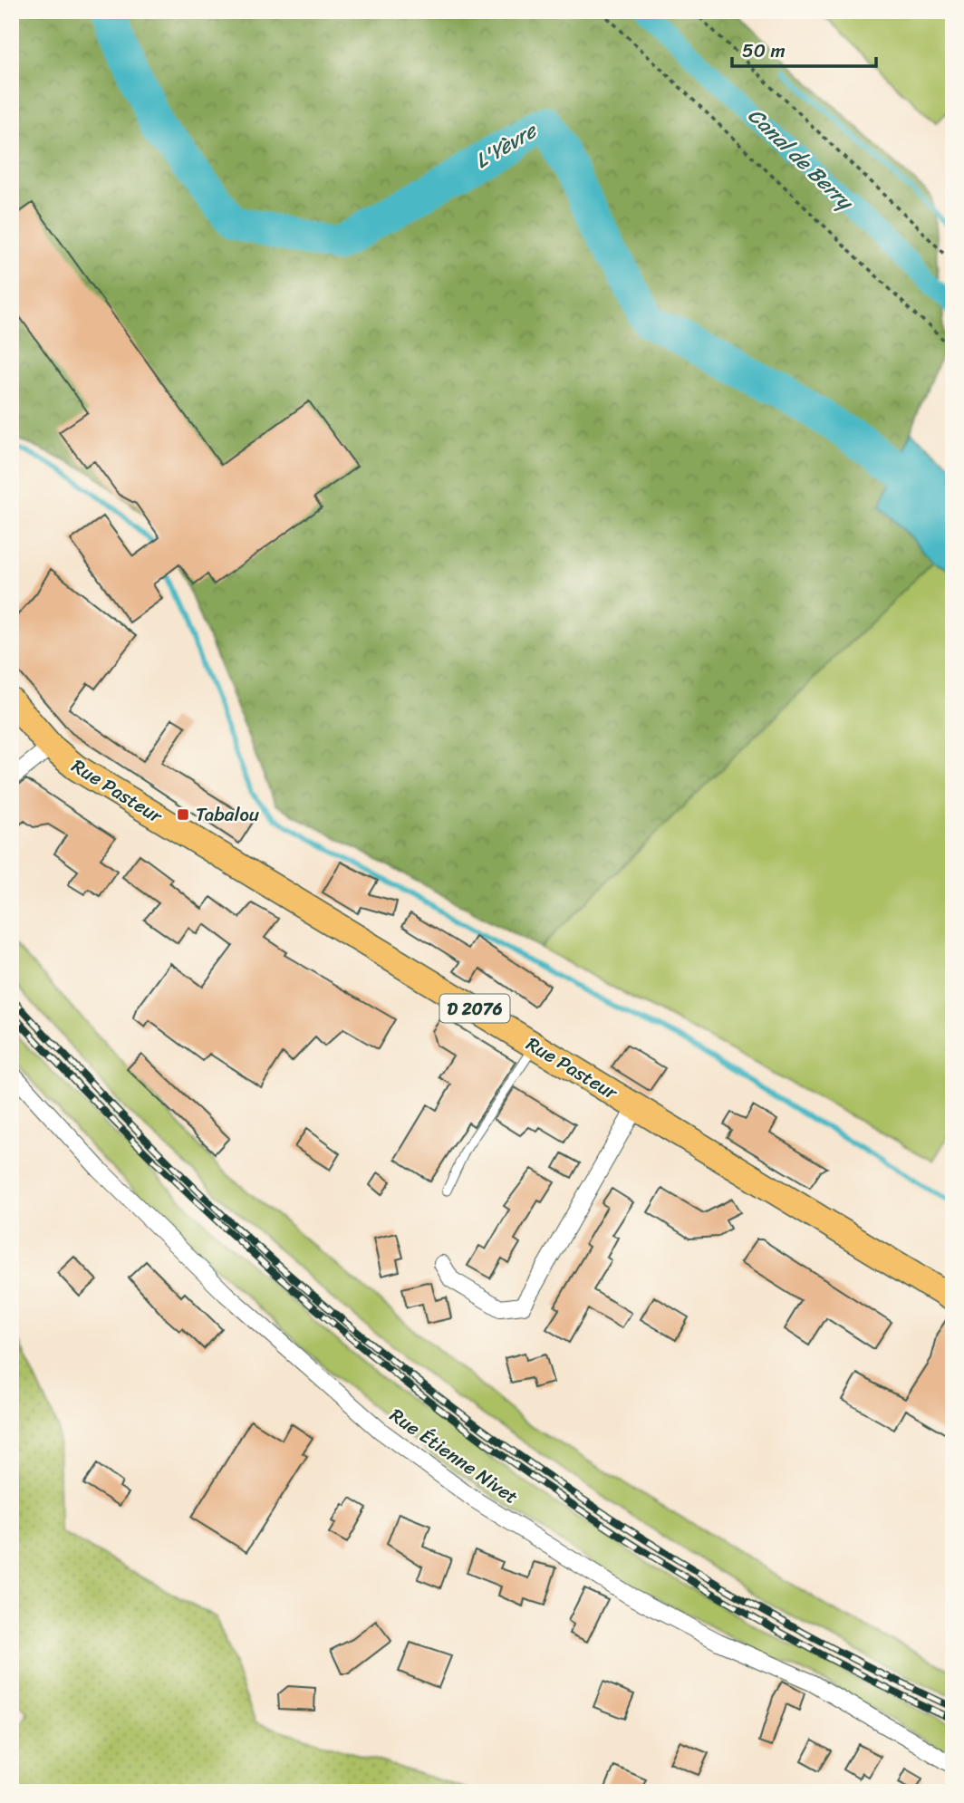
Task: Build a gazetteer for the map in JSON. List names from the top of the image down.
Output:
{
  "streets": {
    "main road": ["Rue Pasteur", "D 2076"],
    "street": ["Rue Étienne Nivet"]
  },
  "water": ["L'Yèvre", "Canal de Berry"],
  "places": {
    "transit": ["Tabalou"]
  },
  "scale_bar": "50 m"
}
